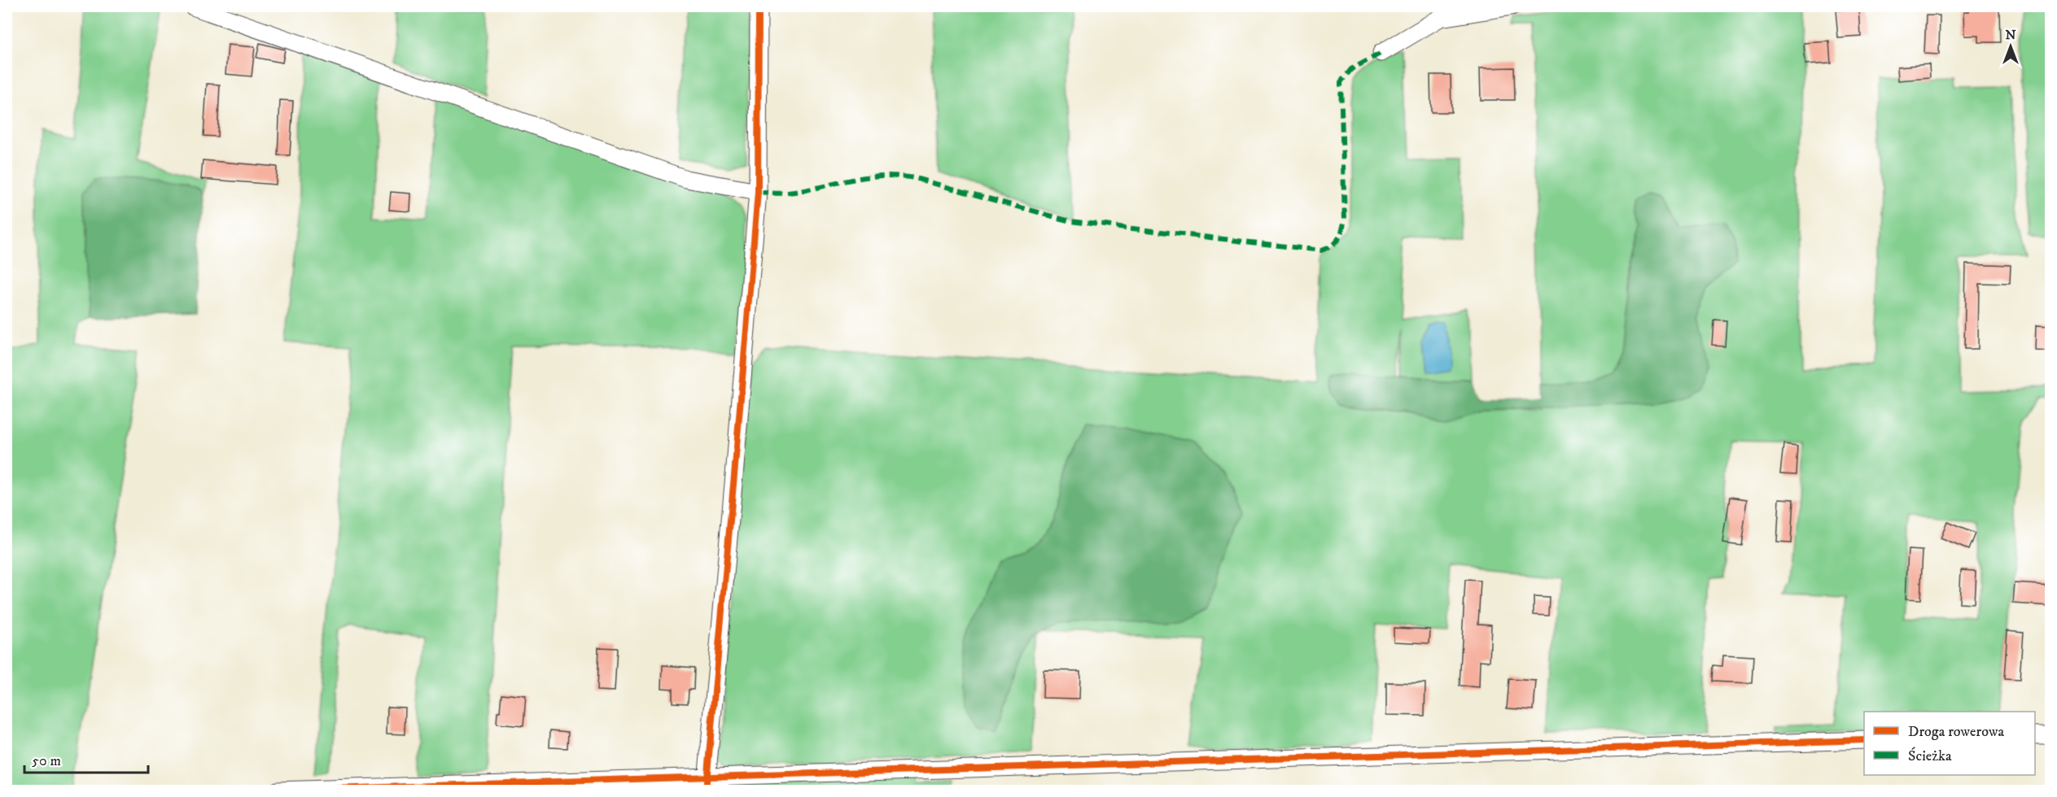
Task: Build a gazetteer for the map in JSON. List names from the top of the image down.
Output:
{
  "legend": ["Droga rowerowa", "Ścieżka"],
  "scale_bar": "50 m",
  "north": "top"
}
